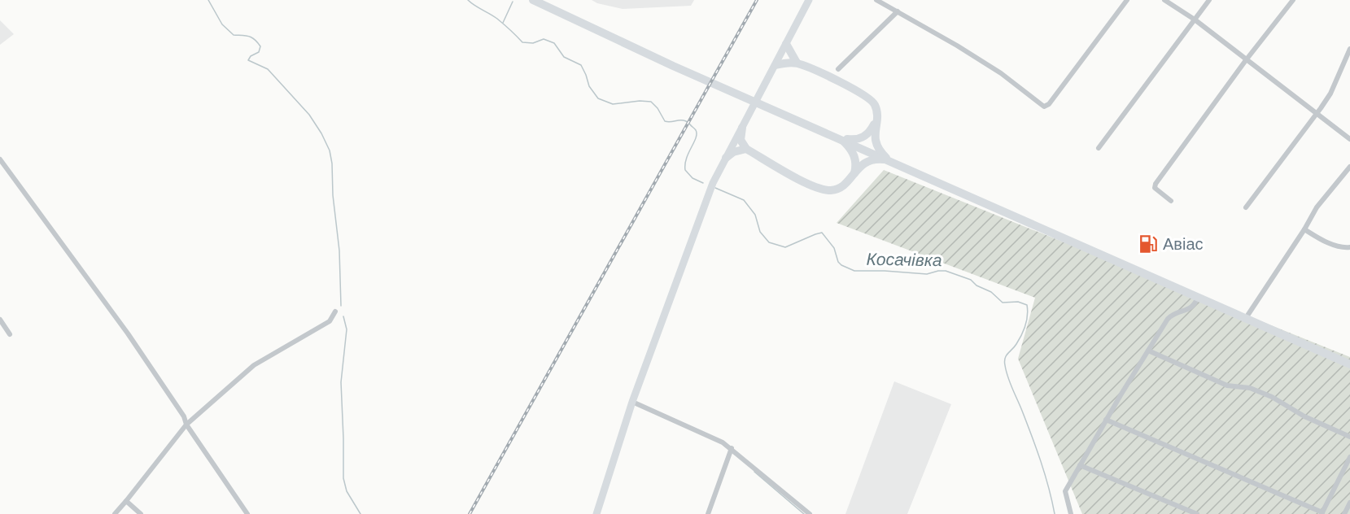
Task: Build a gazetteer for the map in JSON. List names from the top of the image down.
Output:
{
  "water": ["Косачівка"],
  "places": {
    "fuel station": ["Авіас"]
  }
}
